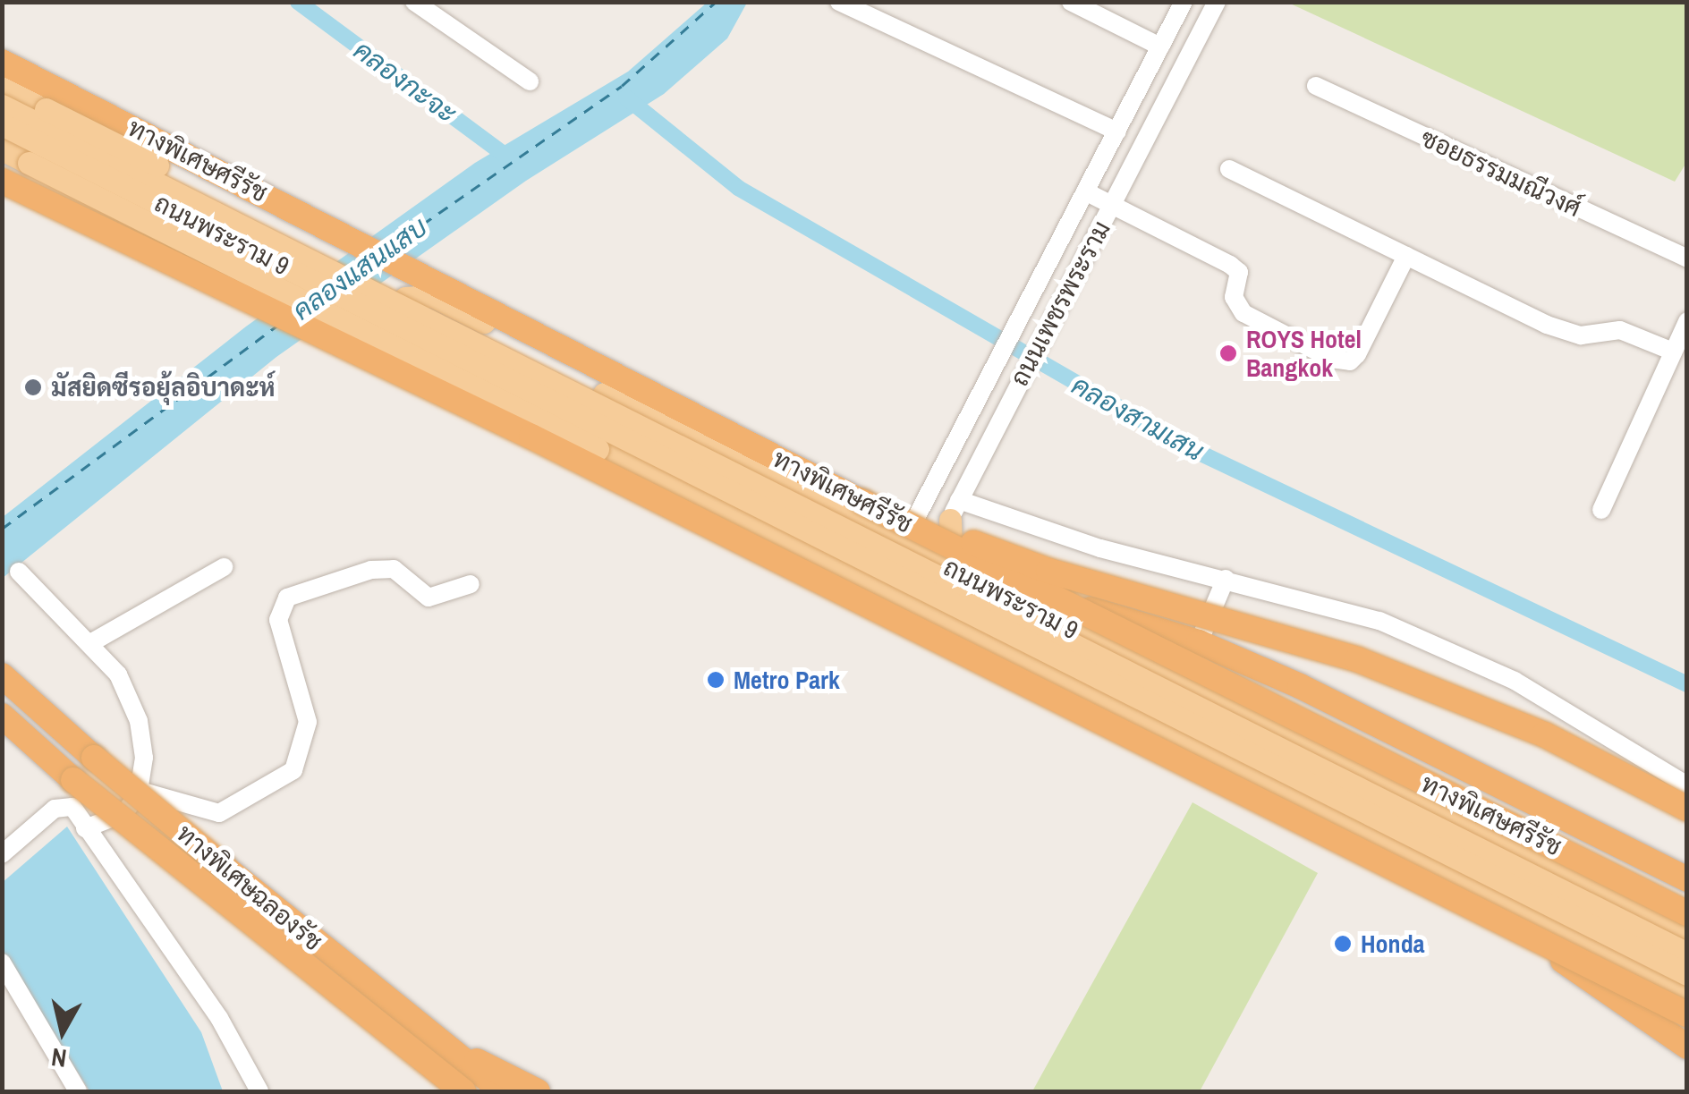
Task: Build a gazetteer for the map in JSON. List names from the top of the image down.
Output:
{
  "streets": {
    "highway": ["ทางพิเศษศรีรัช", "ทางพิเศษฉลองรัช"],
    "main road": ["ถนนพระราม 9"],
    "street": ["ซอยธรรมมณีวงศ์", "ถนนเพชรพระราม"]
  },
  "crossings": [
    ["ถนนพระราม 9", "ถนนเพชรพระราม"]
  ],
  "water": ["คลองกะจะ", "คลองแสนแสบ", "คลองสามเสน"],
  "places": [
    "ROYS Hotel Bangkok",
    "มัสยิดซีรอยุ้ลอิบาดะห์",
    "Metro Park",
    "Honda"
  ],
  "north": "bottom"
}
